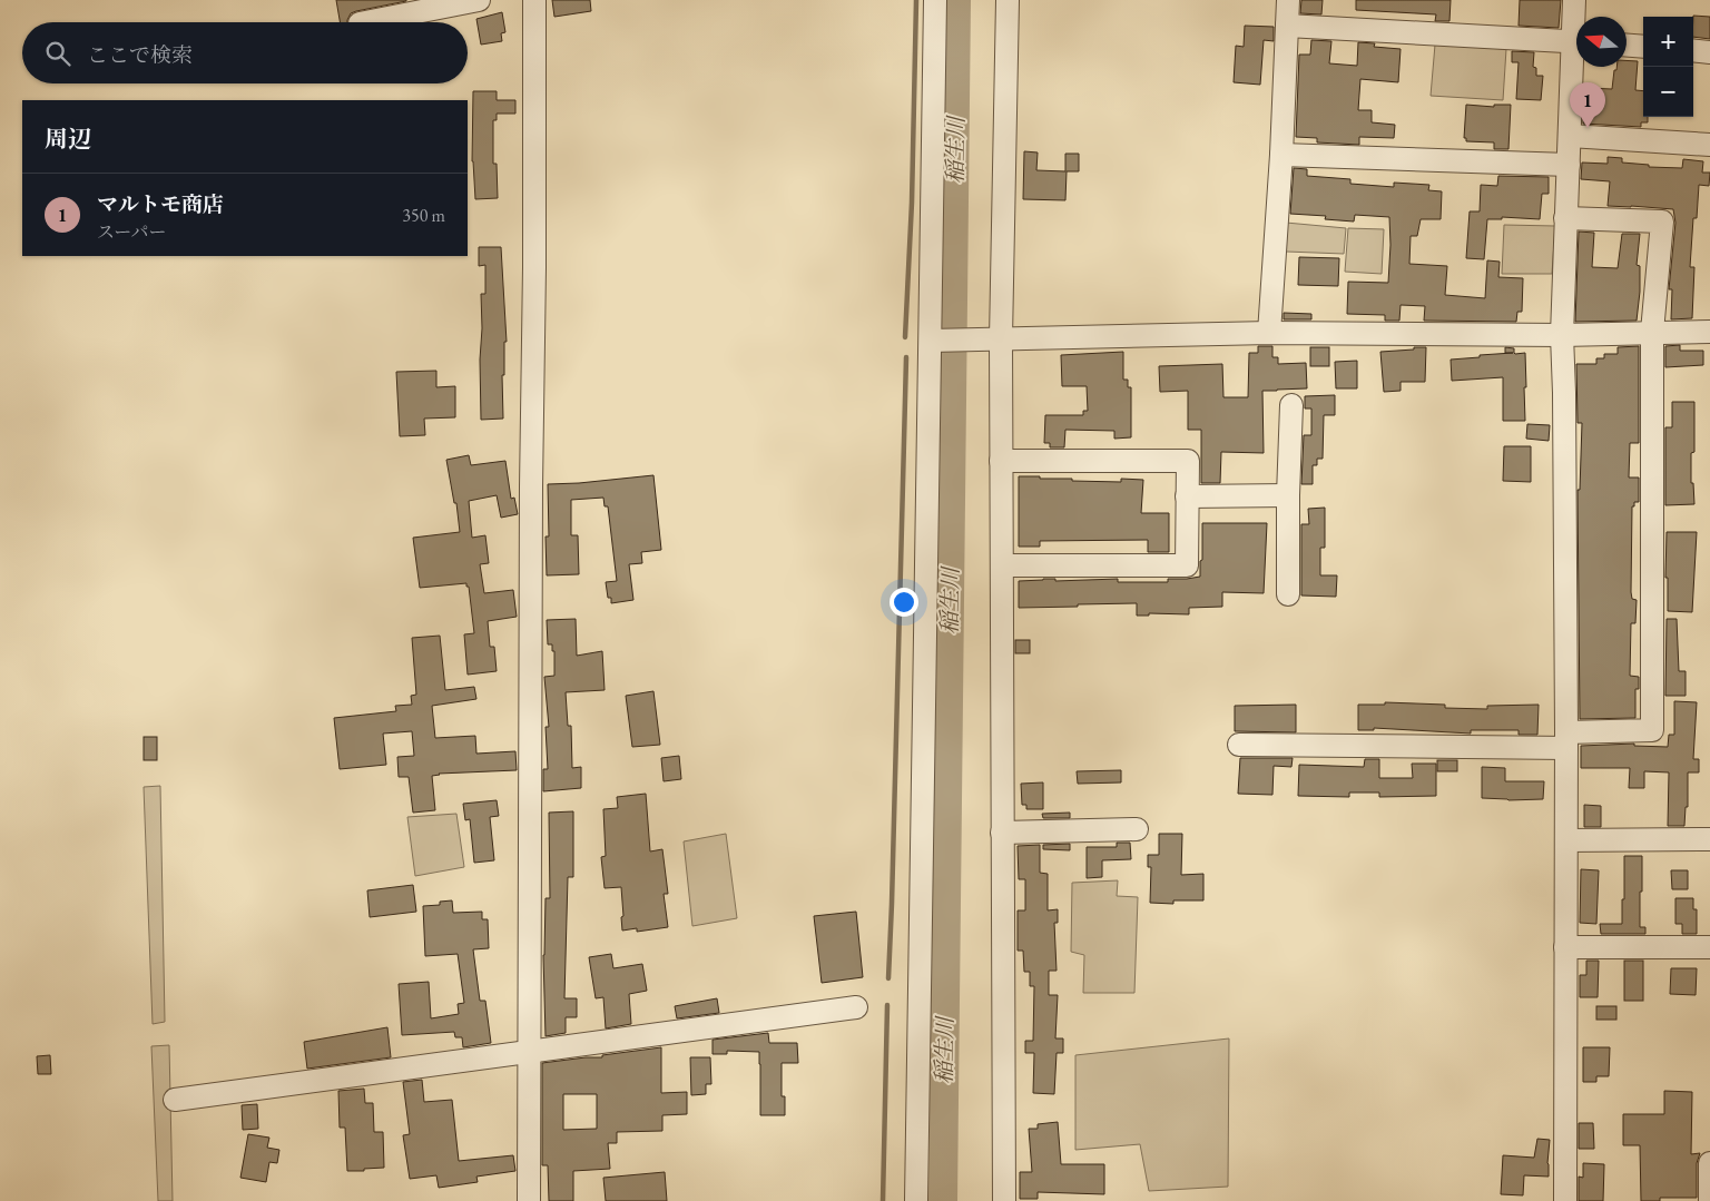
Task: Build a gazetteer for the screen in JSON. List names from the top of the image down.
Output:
{
  "water": ["稲生川"],
  "north": "left",
  "page": {
    "map_buttons": ["+", "−"],
    "search": "ここで検索",
    "pins": "1",
    "heading": "周辺",
    "list": [
      {
        "mark": "1",
        "name": "マルトモ商店",
        "note": "スーパー",
        "value": "350 m"
      }
    ]
  }
}
